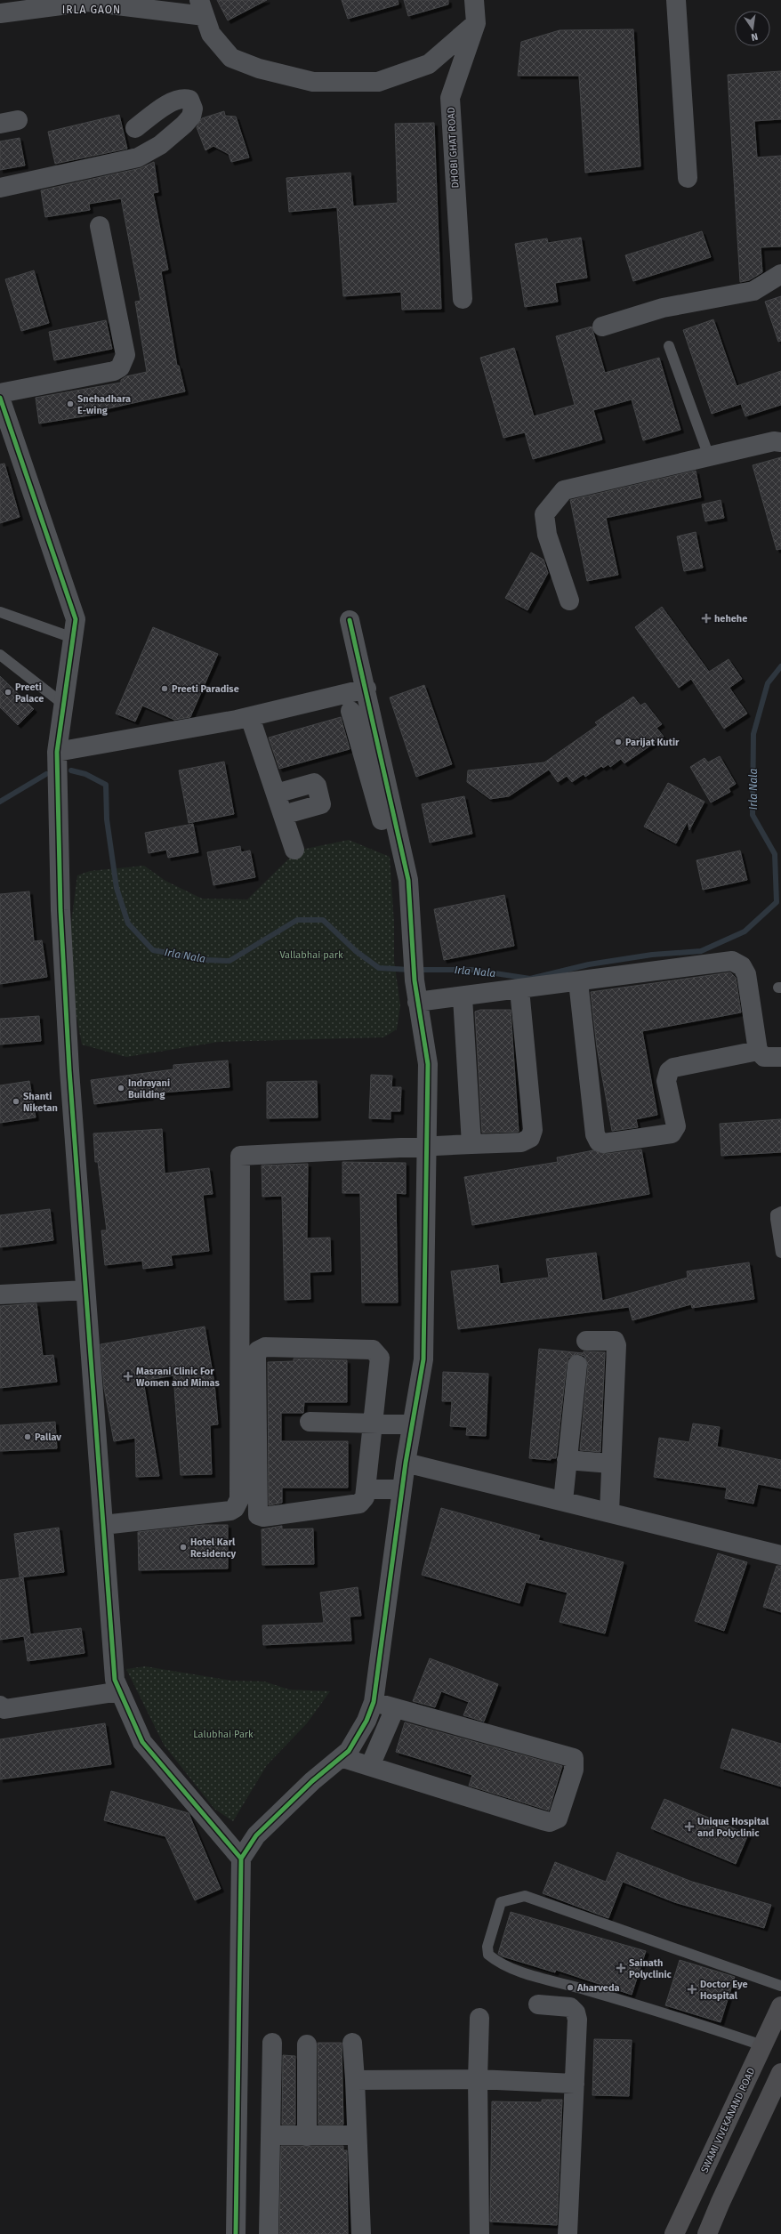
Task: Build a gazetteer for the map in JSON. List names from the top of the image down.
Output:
{
  "streets": {
    "main road": ["SWAMI VIVEKANAND ROAD"],
    "street": ["DHOBI GHAT ROAD"]
  },
  "districts": ["IRLA GAON"],
  "water": ["Irla Nala"],
  "parks": ["Vallabhai park", "Lalubhai Park"],
  "places": {
    "other": [
      "Snehadhara E-wing",
      "Preeti Paradise",
      "Preeti Palace",
      "Parijat Kutir",
      "Indrayani Building",
      "Shanti Niketan",
      "Pallav",
      "Hotel Karl Residency",
      "Aharveda"
    ],
    "health": [
      "hehehe",
      "Masrani Clinic For Women and Mimas",
      "Unique Hospital and Polyclinic",
      "Sainath Polyclinic",
      "Doctor Eye Hospital"
    ]
  },
  "north": "bottom"
}
